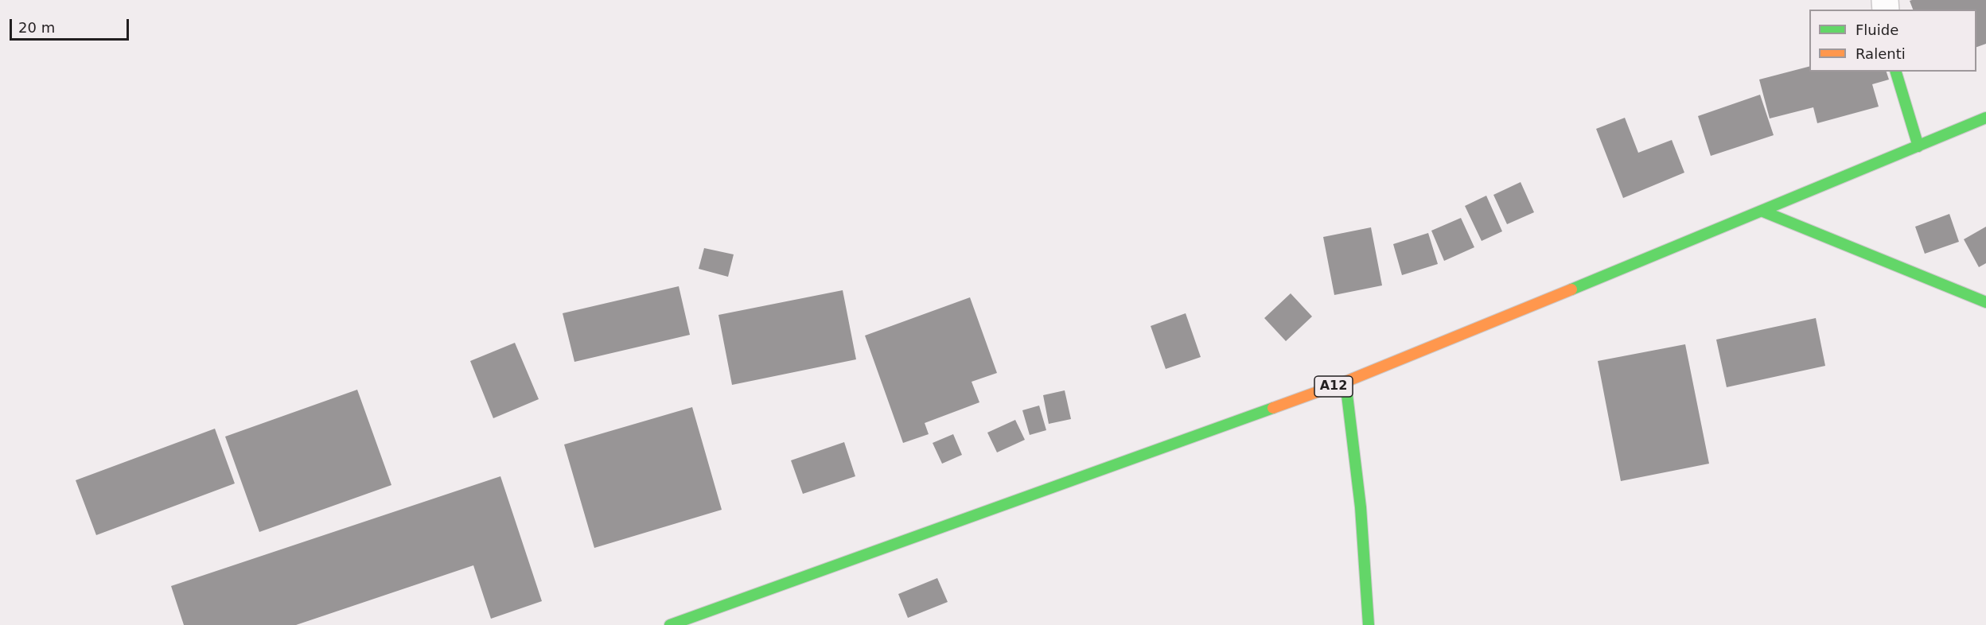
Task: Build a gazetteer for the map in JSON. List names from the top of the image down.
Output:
{
  "streets": {
    "main road": ["A12"]
  },
  "legend": ["Fluide", "Ralenti"],
  "scale_bar": "20 m"
}
